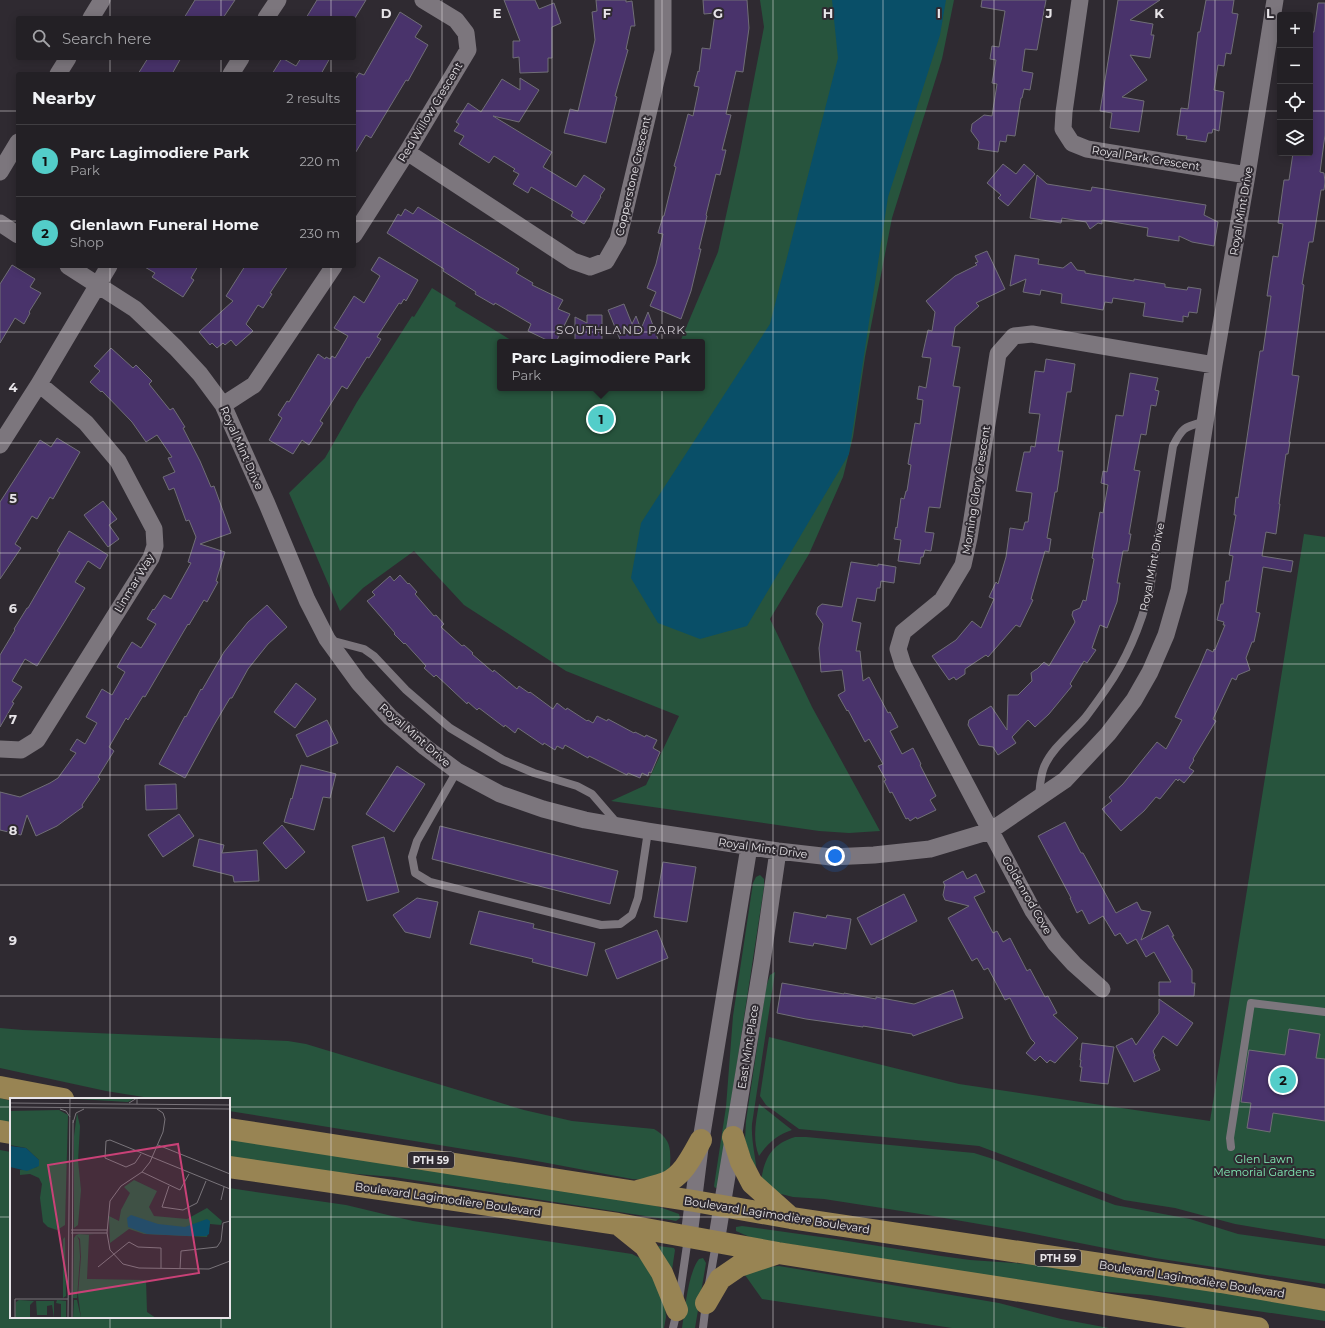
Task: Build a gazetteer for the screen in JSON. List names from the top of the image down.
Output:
{
  "streets": {
    "main road": ["PTH 59", "Boulevard Lagimodière Boulevard"],
    "street": [
      "Red Willow Crescent",
      "Royal Park Crescent",
      "Copperstone Crescent",
      "Royal Mint Drive",
      "Morning Glory Crescent",
      "Linmar Way",
      "Goldenrod Cove",
      "East Mint Place"
    ]
  },
  "crossings": [
    ["Red Willow Crescent", "Copperstone Crescent"],
    ["Royal Park Crescent", "Royal Mint Drive"],
    ["Royal Mint Drive", "Morning Glory Crescent"],
    ["Royal Mint Drive", "Goldenrod Cove"],
    ["Royal Mint Drive", "East Mint Place"],
    ["Morning Glory Crescent", "Goldenrod Cove"],
    ["East Mint Place", "Boulevard Lagimodière Boulevard"]
  ],
  "districts": ["SOUTHLAND PARK"],
  "parks": ["Glen Lawn Memorial Gardens"],
  "page": {
    "map_buttons": ["+", "−"],
    "search": "Search here",
    "heading": ["Nearby", "2 results"],
    "list": [
      {
        "mark": "1",
        "name": "Parc Lagimodiere Park",
        "note": "Park",
        "value": "220 m"
      },
      {
        "mark": "2",
        "name": "Glenlawn Funeral Home",
        "note": "Shop",
        "value": "230 m"
      }
    ],
    "popup": ["Parc Lagimodiere Park", "Park"],
    "pins": ["1", "2"]
  },
  "grid": {
    "columns": [
      "D",
      "E",
      "F",
      "G",
      "H",
      "I",
      "J",
      "K",
      "L"
    ],
    "rows": [
      "4",
      "5",
      "6",
      "7",
      "8",
      "9"
    ]
  }
}
